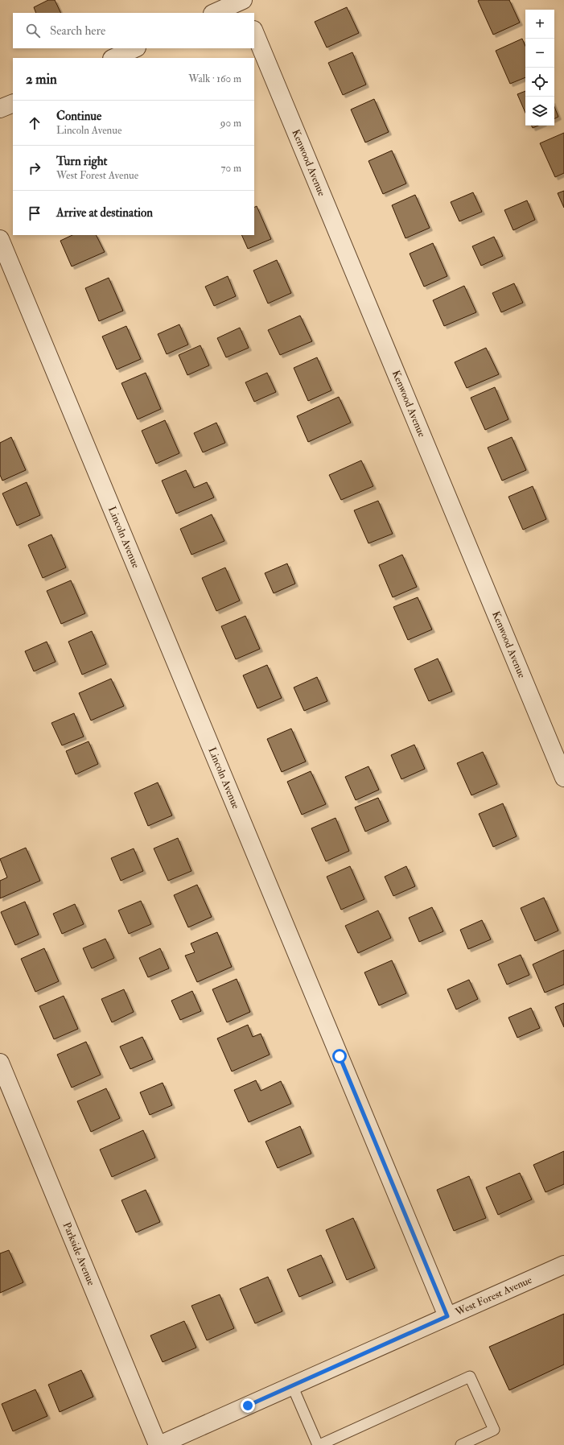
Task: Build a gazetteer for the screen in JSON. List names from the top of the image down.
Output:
{
  "streets": {
    "street": [
      "Kenwood Avenue",
      "Lincoln Avenue",
      "Parkside Avenue",
      "West Forest Avenue"
    ]
  },
  "crossings": [
    ["Lincoln Avenue", "West Forest Avenue"],
    ["Parkside Avenue", "West Forest Avenue"]
  ],
  "page": {
    "map_buttons": ["+", "−"],
    "search": "Search here",
    "heading": ["2 min", "Walk · 160 m"],
    "list": [
      ["Continue", "Lincoln Avenue", "90 m"],
      ["Turn right", "West Forest Avenue", "70 m"],
      "Arrive at destination"
    ]
  }
}
